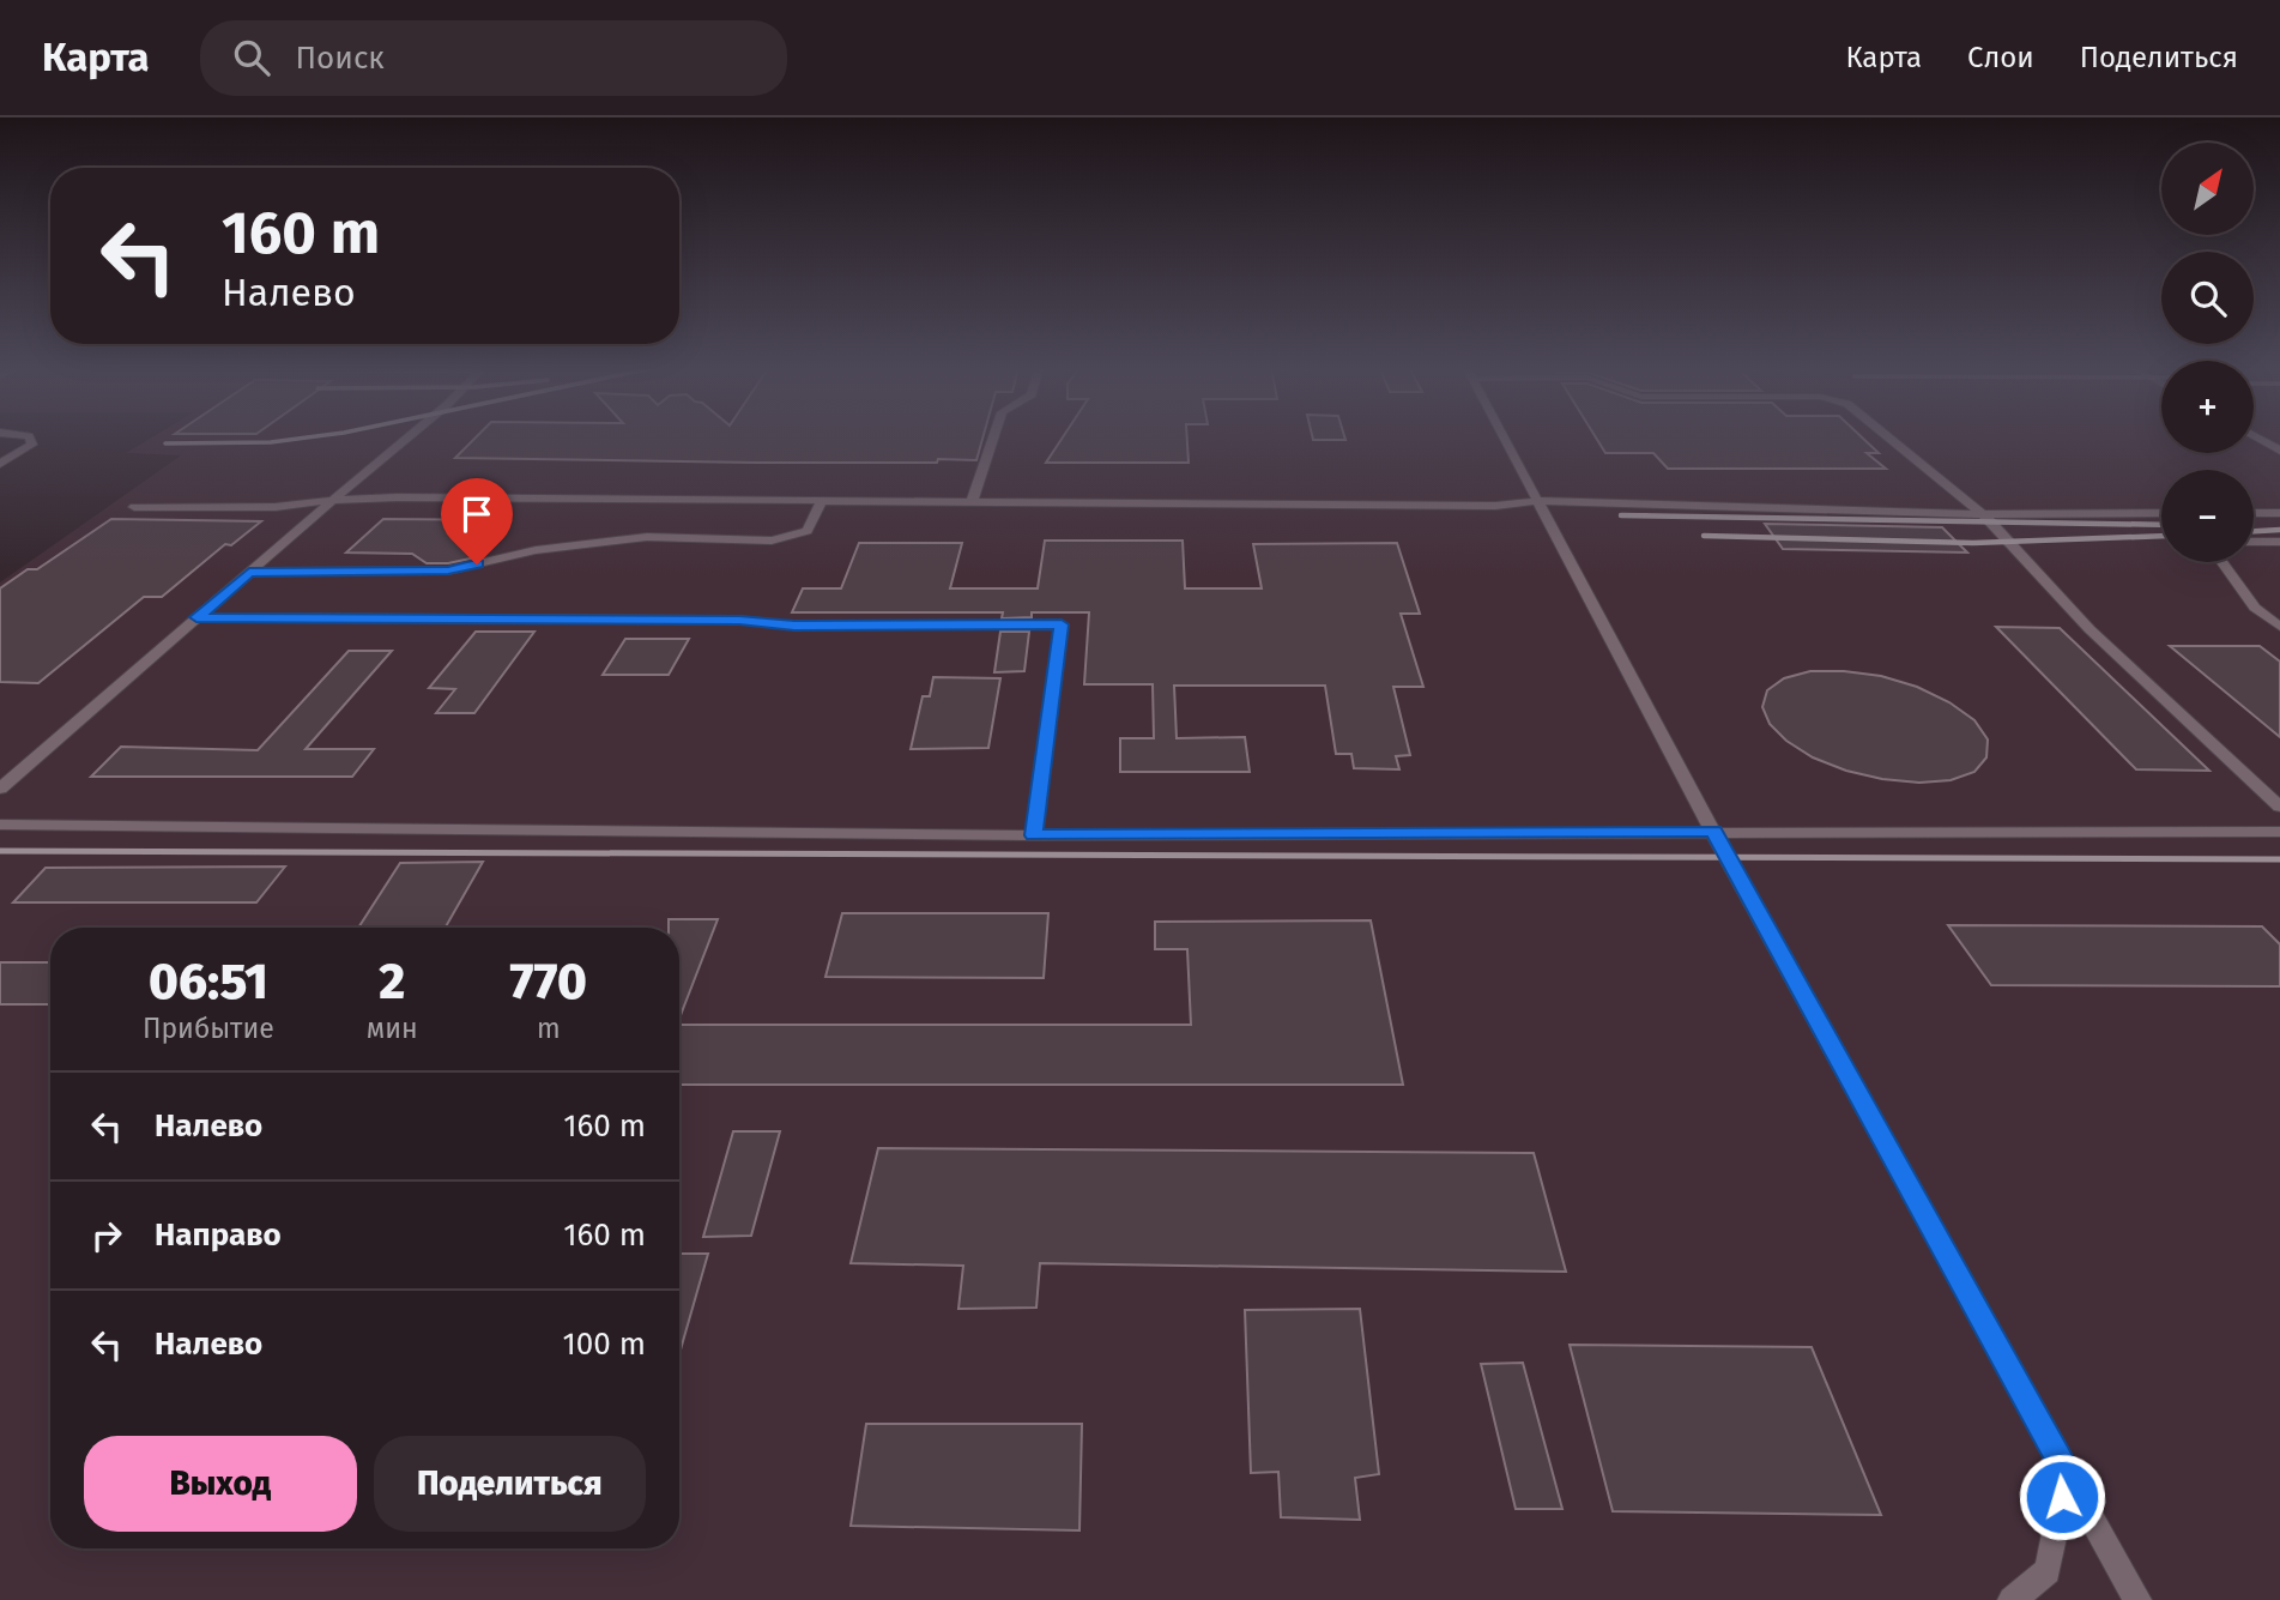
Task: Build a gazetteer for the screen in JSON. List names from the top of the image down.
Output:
{
  "north": "top right",
  "page": {
    "header": "Карта",
    "search": "Поиск",
    "nav": ["Карта", "Слои", "Поделиться"],
    "map_buttons": ["+", "−"],
    "turn": ["160 m", "Налево"],
    "eta": [
      "06:51",
      "Прибытие",
      "2",
      "мин",
      "770",
      "m"
    ],
    "list": [
      {
        "name": "Налево",
        "value": "160 m"
      },
      {
        "name": "Направо",
        "value": "160 m"
      },
      {
        "name": "Налево",
        "value": "100 m"
      }
    ],
    "buttons": ["Выход", "Поделиться"]
  }
}
